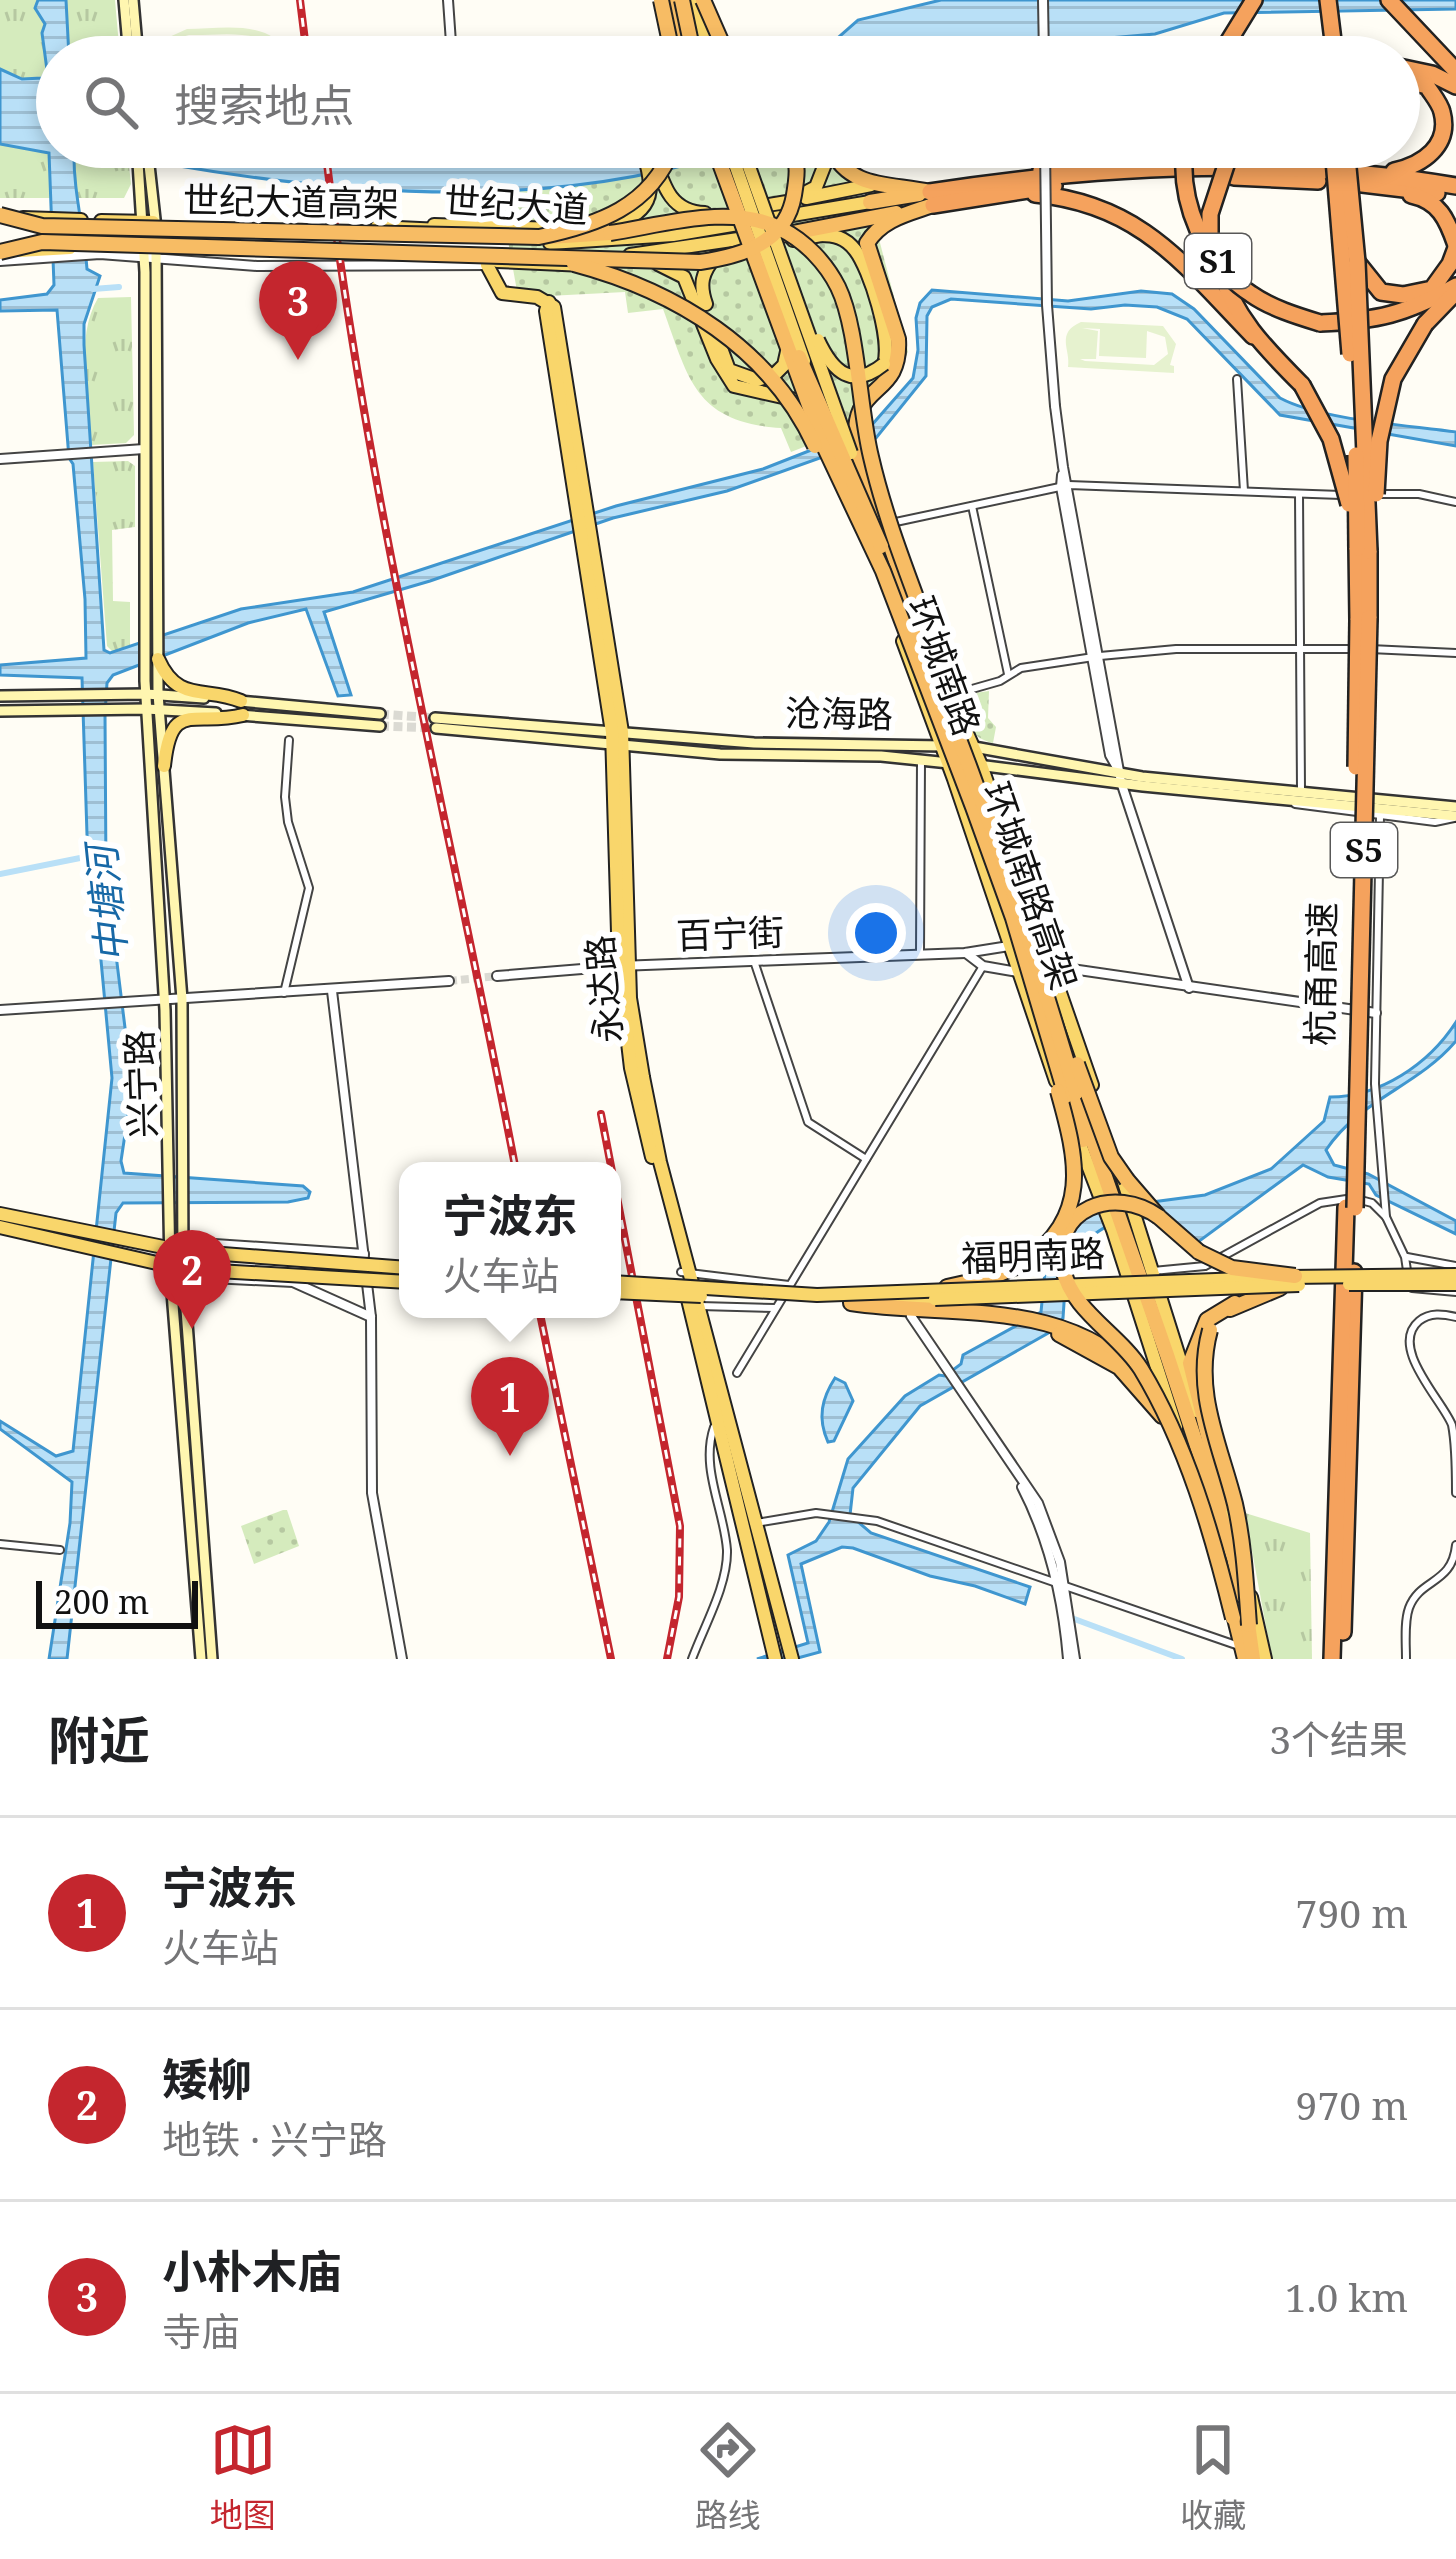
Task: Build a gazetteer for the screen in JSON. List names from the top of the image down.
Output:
{
  "streets": {
    "highway": [
      "世纪大道高架",
      "S1",
      "S5",
      "环城南路高架",
      "杭甬高速"
    ],
    "main road": [
      "世纪大道",
      "环城南路",
      "沧海路",
      "永达路",
      "兴宁路",
      "福明南路"
    ],
    "street": ["百宁街"]
  },
  "crossings": [
    ["世纪大道高架", "世纪大道"],
    ["世纪大道", "永达路"],
    ["世纪大道", "兴宁路"],
    ["环城南路", "沧海路"],
    ["环城南路", "环城南路高架"],
    ["环城南路", "百宁街"],
    ["沧海路", "永达路"],
    ["百宁街", "永达路"]
  ],
  "water": ["中塘河"],
  "scale_bar": "200 m",
  "page": {
    "search": "搜索地点",
    "pins": ["3", "2", "1"],
    "popup": ["宁波东", "火车站"],
    "scale": "200 m",
    "heading": ["附近", "3个结果"],
    "list": [
      {
        "mark": "1",
        "name": "宁波东",
        "note": "火车站",
        "value": "790 m"
      },
      {
        "mark": "2",
        "name": "矮柳",
        "note": "地铁 · 兴宁路",
        "value": "970 m"
      },
      {
        "mark": "3",
        "name": "小朴木庙",
        "note": "寺庙",
        "value": "1.0 km"
      }
    ],
    "nav": ["地图", "路线", "收藏"]
  }
}
